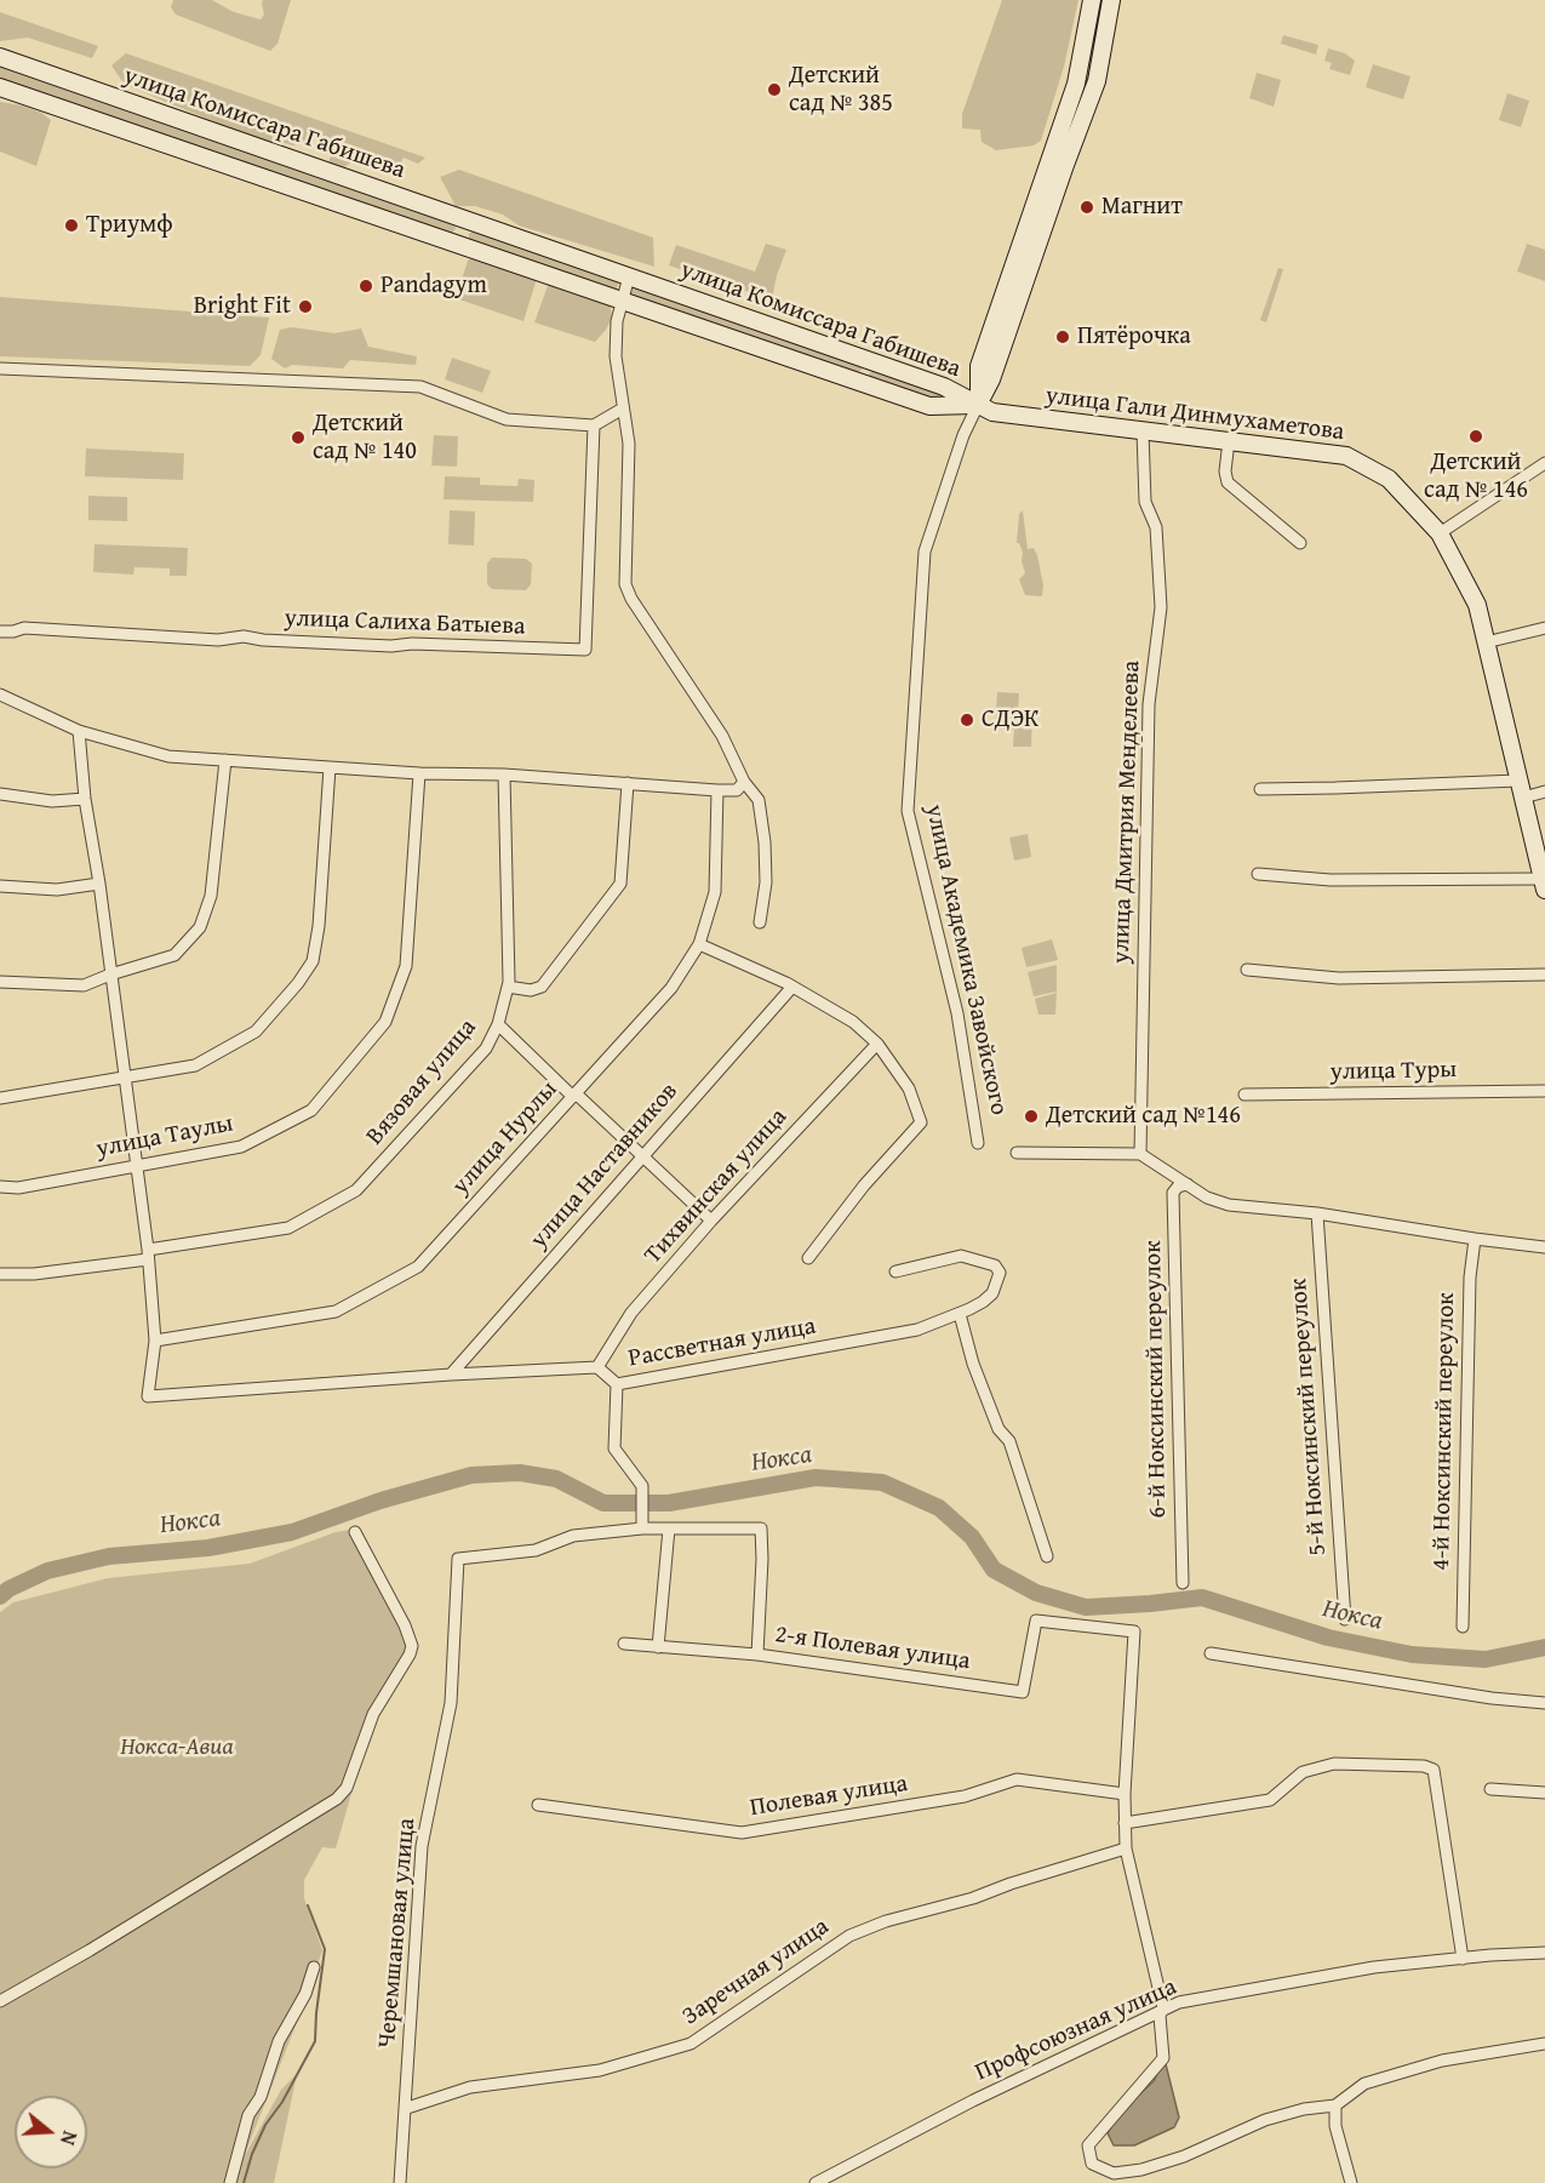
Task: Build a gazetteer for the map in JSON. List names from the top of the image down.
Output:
{
  "streets": {
    "street": [
      "улица Комиссара Габишева",
      "улица Гали Динмухаметова",
      "улица Салиха Батыева",
      "улица Дмитрия Менделеева",
      "улица Академика Завойского",
      "улица Туры",
      "Вязовая улица",
      "улица Таулы",
      "улица Нурлы",
      "улица Наставников",
      "Тихвинская улица",
      "Рассветная улица",
      "6-й Ноксинский переулок",
      "5-й Ноксинский переулок",
      "4-й Ноксинский переулок",
      "2-я Полевая улица",
      "Полевая улица",
      "Черемшановая улица",
      "Заречная улица",
      "Профсоюзная улица"
    ]
  },
  "crossings": [
    ["улица Комиссара Габишева", "улица Гали Динмухаметова"],
    ["улица Комиссара Габишева", "улица Академика Завойского"],
    ["улица Гали Динмухаметова", "улица Дмитрия Менделеева"],
    ["улица Гали Динмухаметова", "улица Академика Завойского"],
    ["улица Нурлы", "Рассветная улица"],
    ["улица Наставников", "Рассветная улица"],
    ["Тихвинская улица", "Рассветная улица"],
    ["2-я Полевая улица", "Полевая улица"],
    ["2-я Полевая улица", "Черемшановая улица"],
    ["Черемшановая улица", "Заречная улица"]
  ],
  "water": ["Нокса"],
  "parks": ["Нокса-Авиа"],
  "places": [
    "Детский сад № 385",
    "Магнит",
    "Триумф",
    "Pandagym",
    "Bright Fit",
    "Пятёрочка",
    "Детский сад № 146",
    "Детский сад № 140",
    "СДЭК",
    "Детский сад №146"
  ],
  "north": "right"
}
